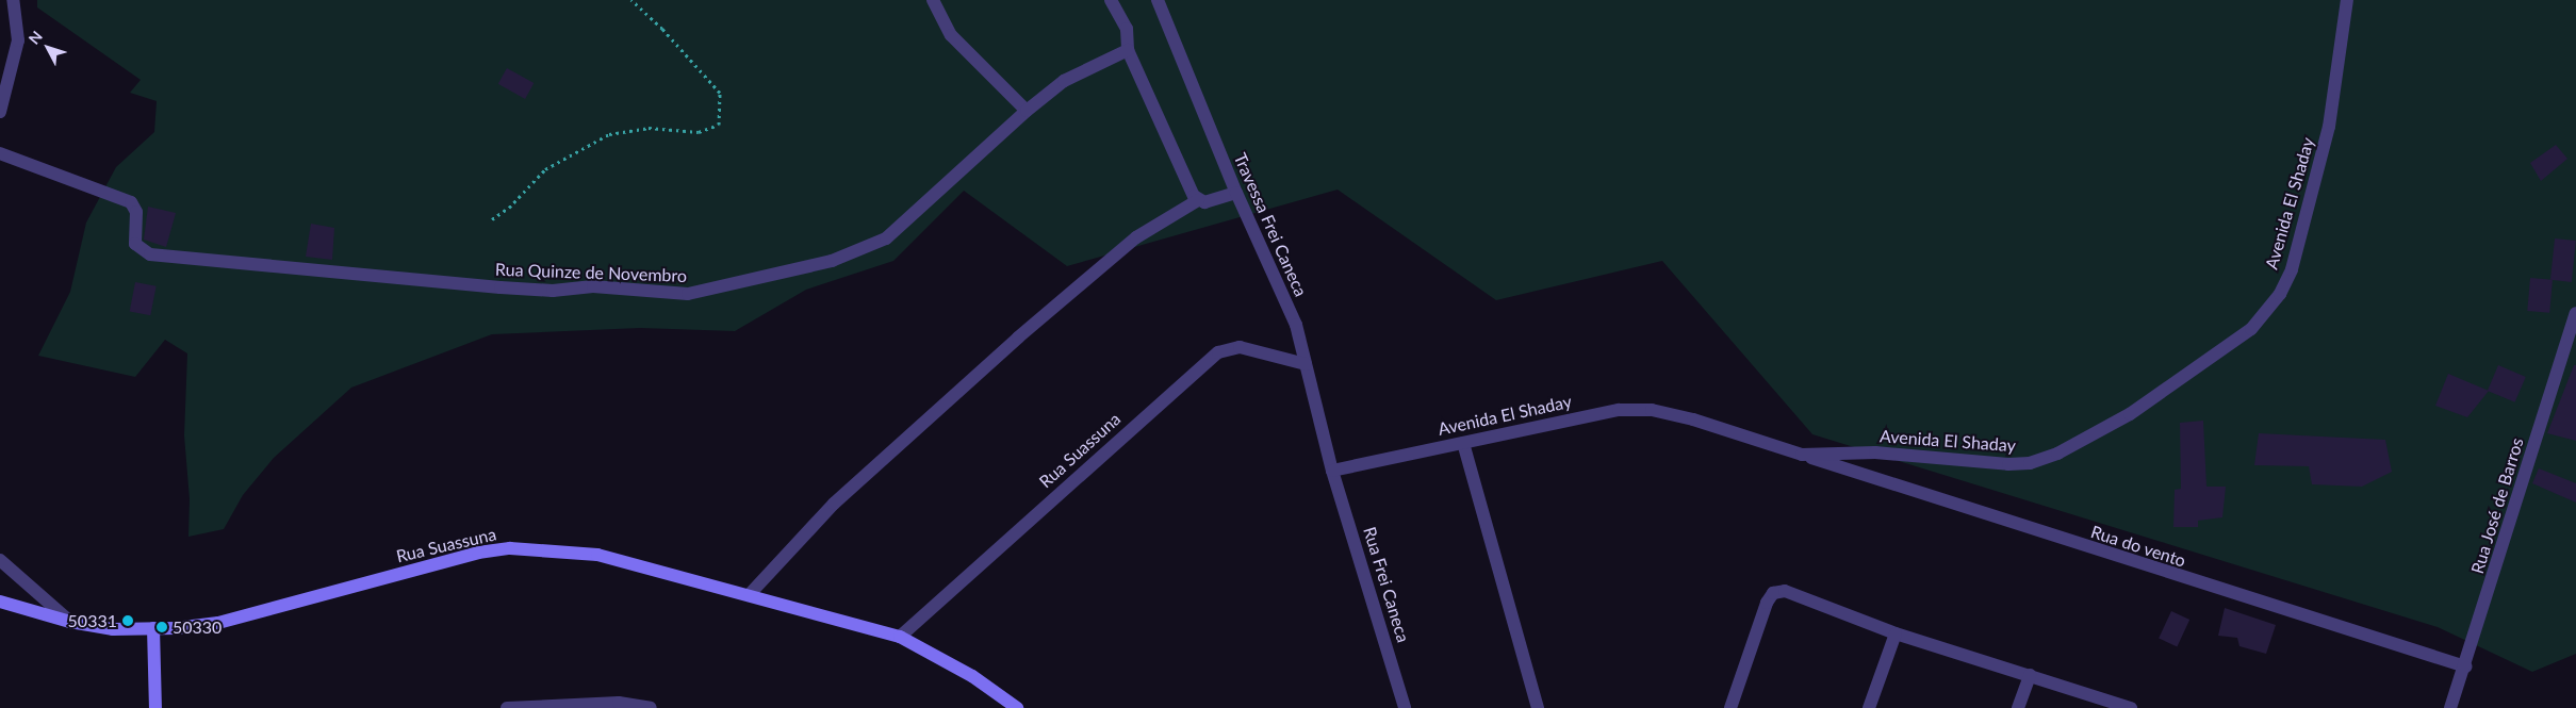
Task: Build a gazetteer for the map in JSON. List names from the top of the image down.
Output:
{
  "streets": {
    "street": [
      "Avenida El Shaday",
      "Travessa Frei Caneca",
      "Rua Quinze de Novembro",
      "Rua Suassuna",
      "Rua José de Barros",
      "Rua do vento",
      "Rua Frei Caneca"
    ]
  },
  "crossings": [
    ["Avenida El Shaday", "Travessa Frei Caneca"],
    ["Avenida El Shaday", "Rua do vento"],
    ["Avenida El Shaday", "Rua Frei Caneca"],
    ["Travessa Frei Caneca", "Rua Suassuna"],
    ["Travessa Frei Caneca", "Rua Frei Caneca"],
    ["Rua José de Barros", "Rua do vento"]
  ],
  "places": ["50331", "50330"],
  "north": "top left"
}
